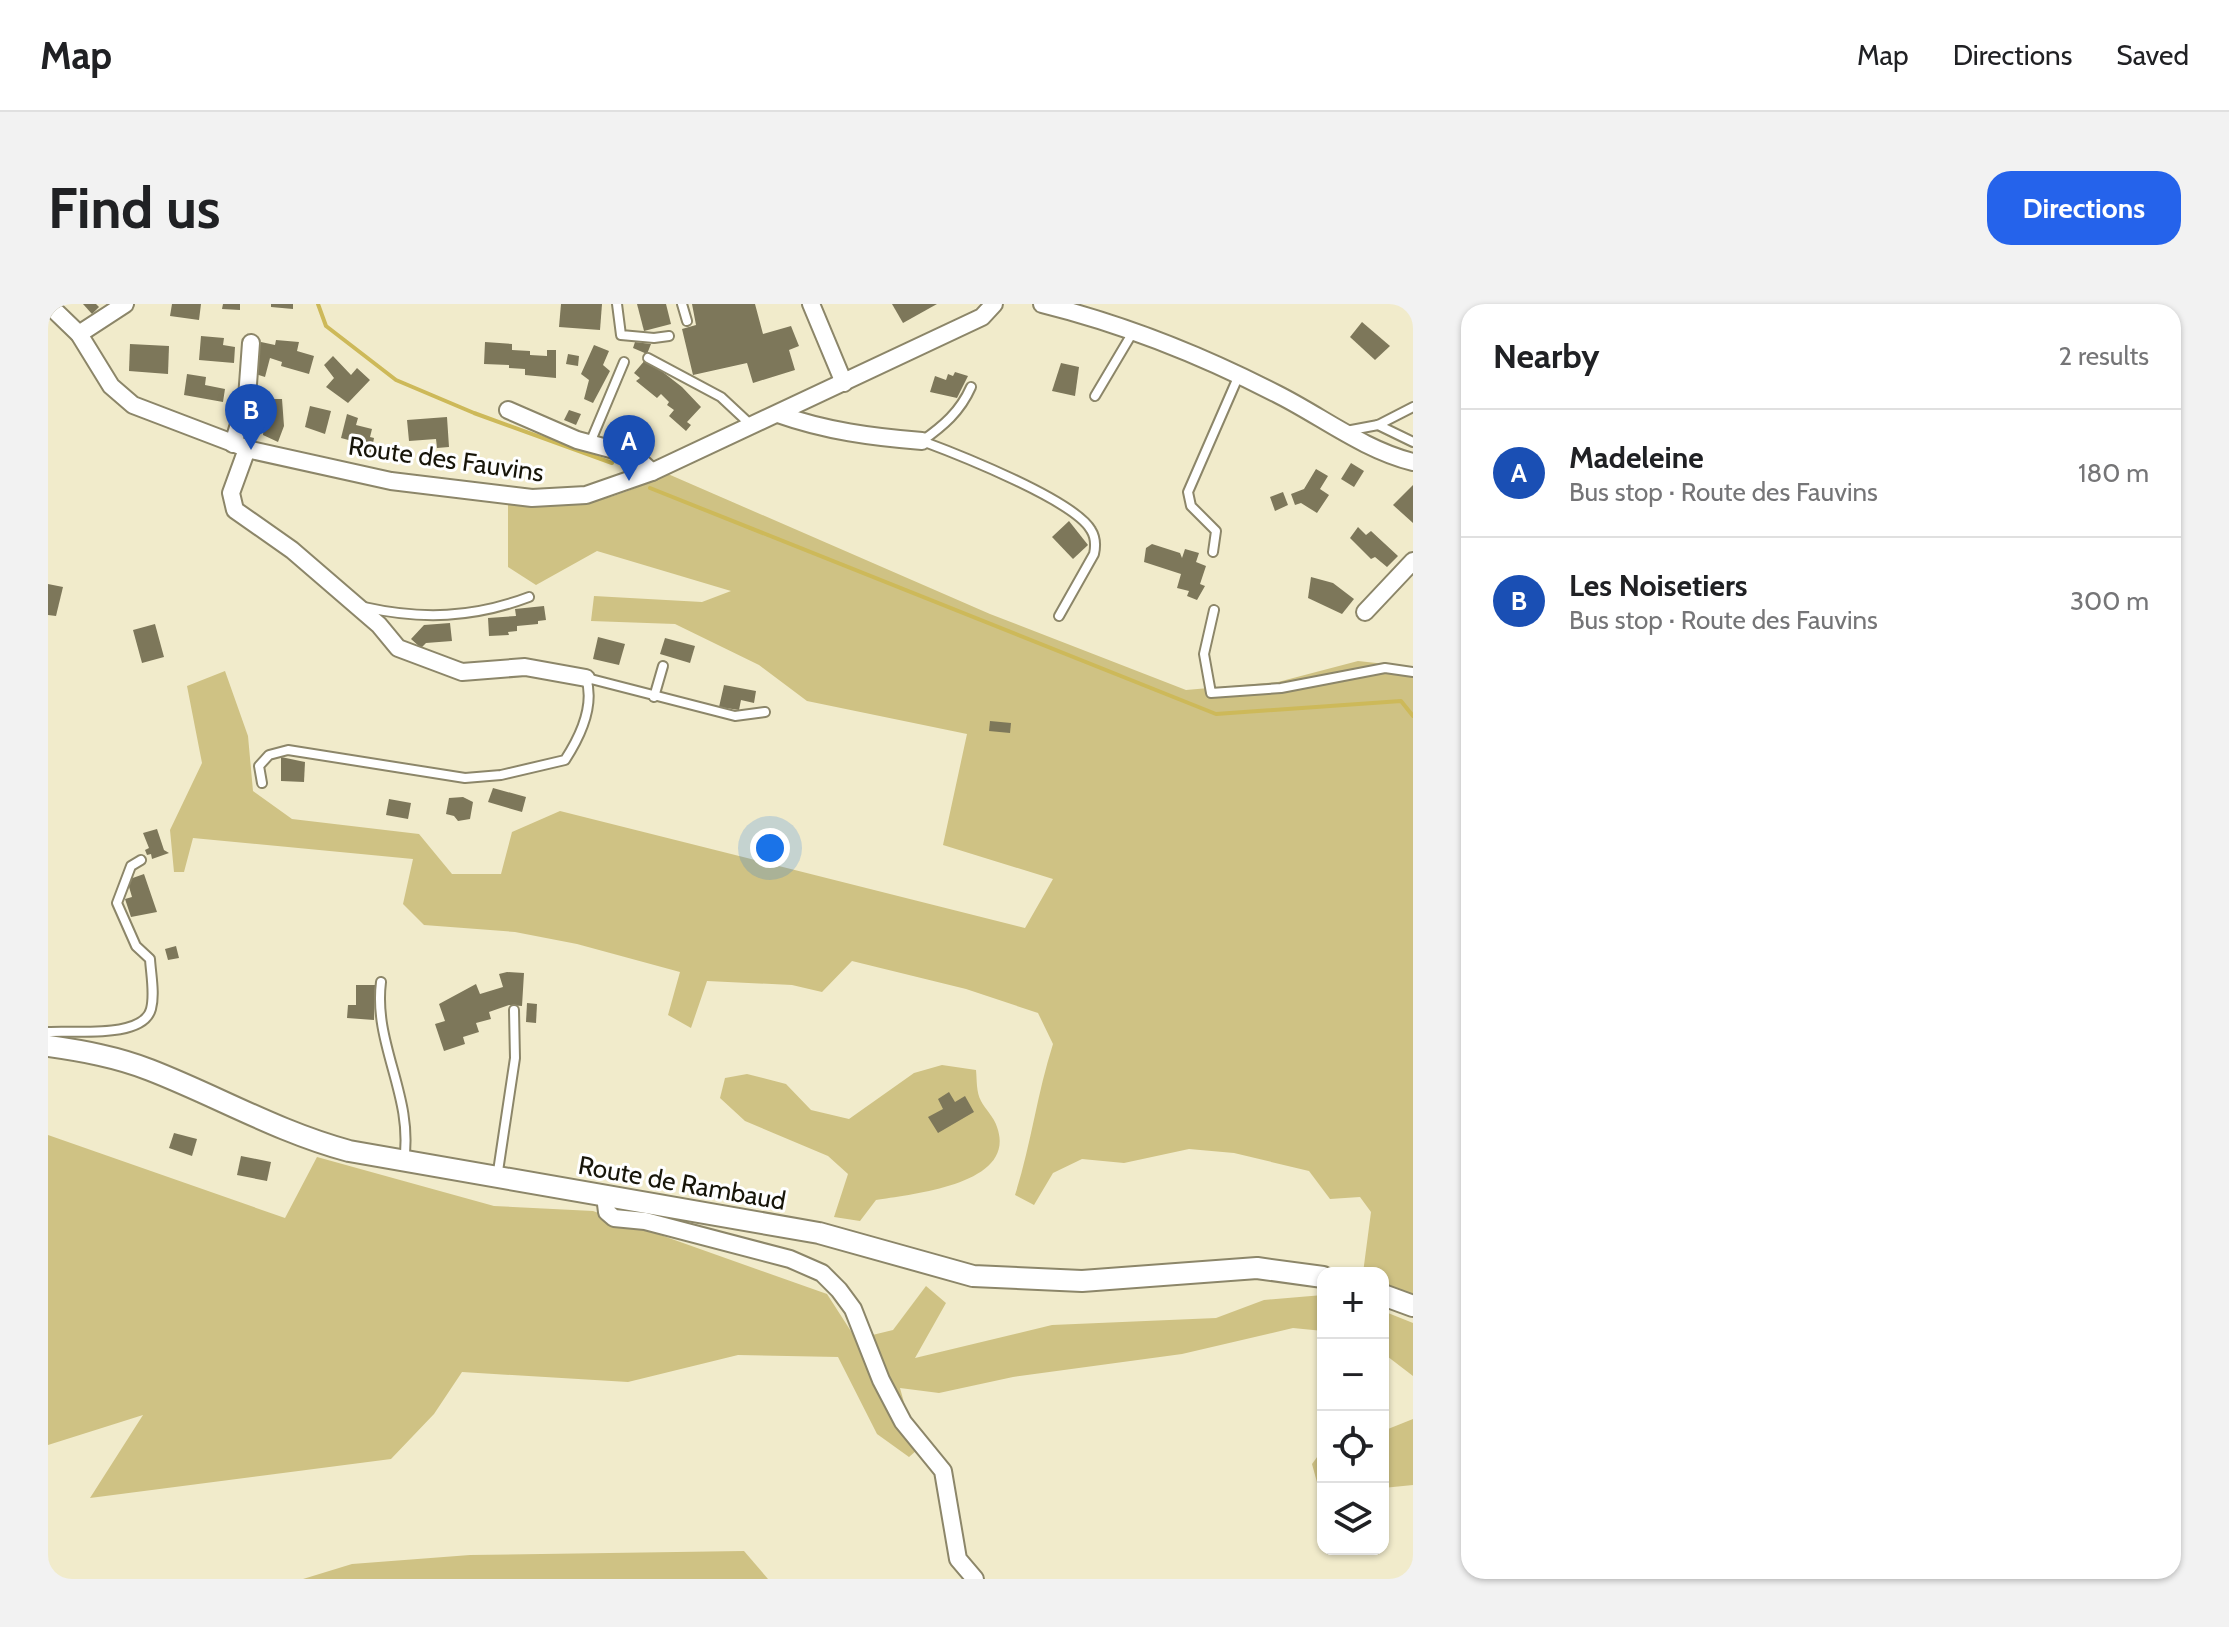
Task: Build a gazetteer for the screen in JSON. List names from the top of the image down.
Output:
{
  "streets": {
    "street": ["Route des Fauvins", "Route de Rambaud"]
  },
  "page": {
    "header": "Map",
    "nav": ["Map", "Directions", "Saved"],
    "buttons": "Directions",
    "title": "Find us",
    "heading": ["Nearby", "2 results"],
    "pins": ["B", "A"],
    "list": [
      {
        "mark": "A",
        "name": "Madeleine",
        "note": "Bus stop · Route des Fauvins",
        "value": "180 m"
      },
      {
        "mark": "B",
        "name": "Les Noisetiers",
        "note": "Bus stop · Route des Fauvins",
        "value": "300 m"
      }
    ],
    "map_buttons": ["+", "−"]
  }
}
